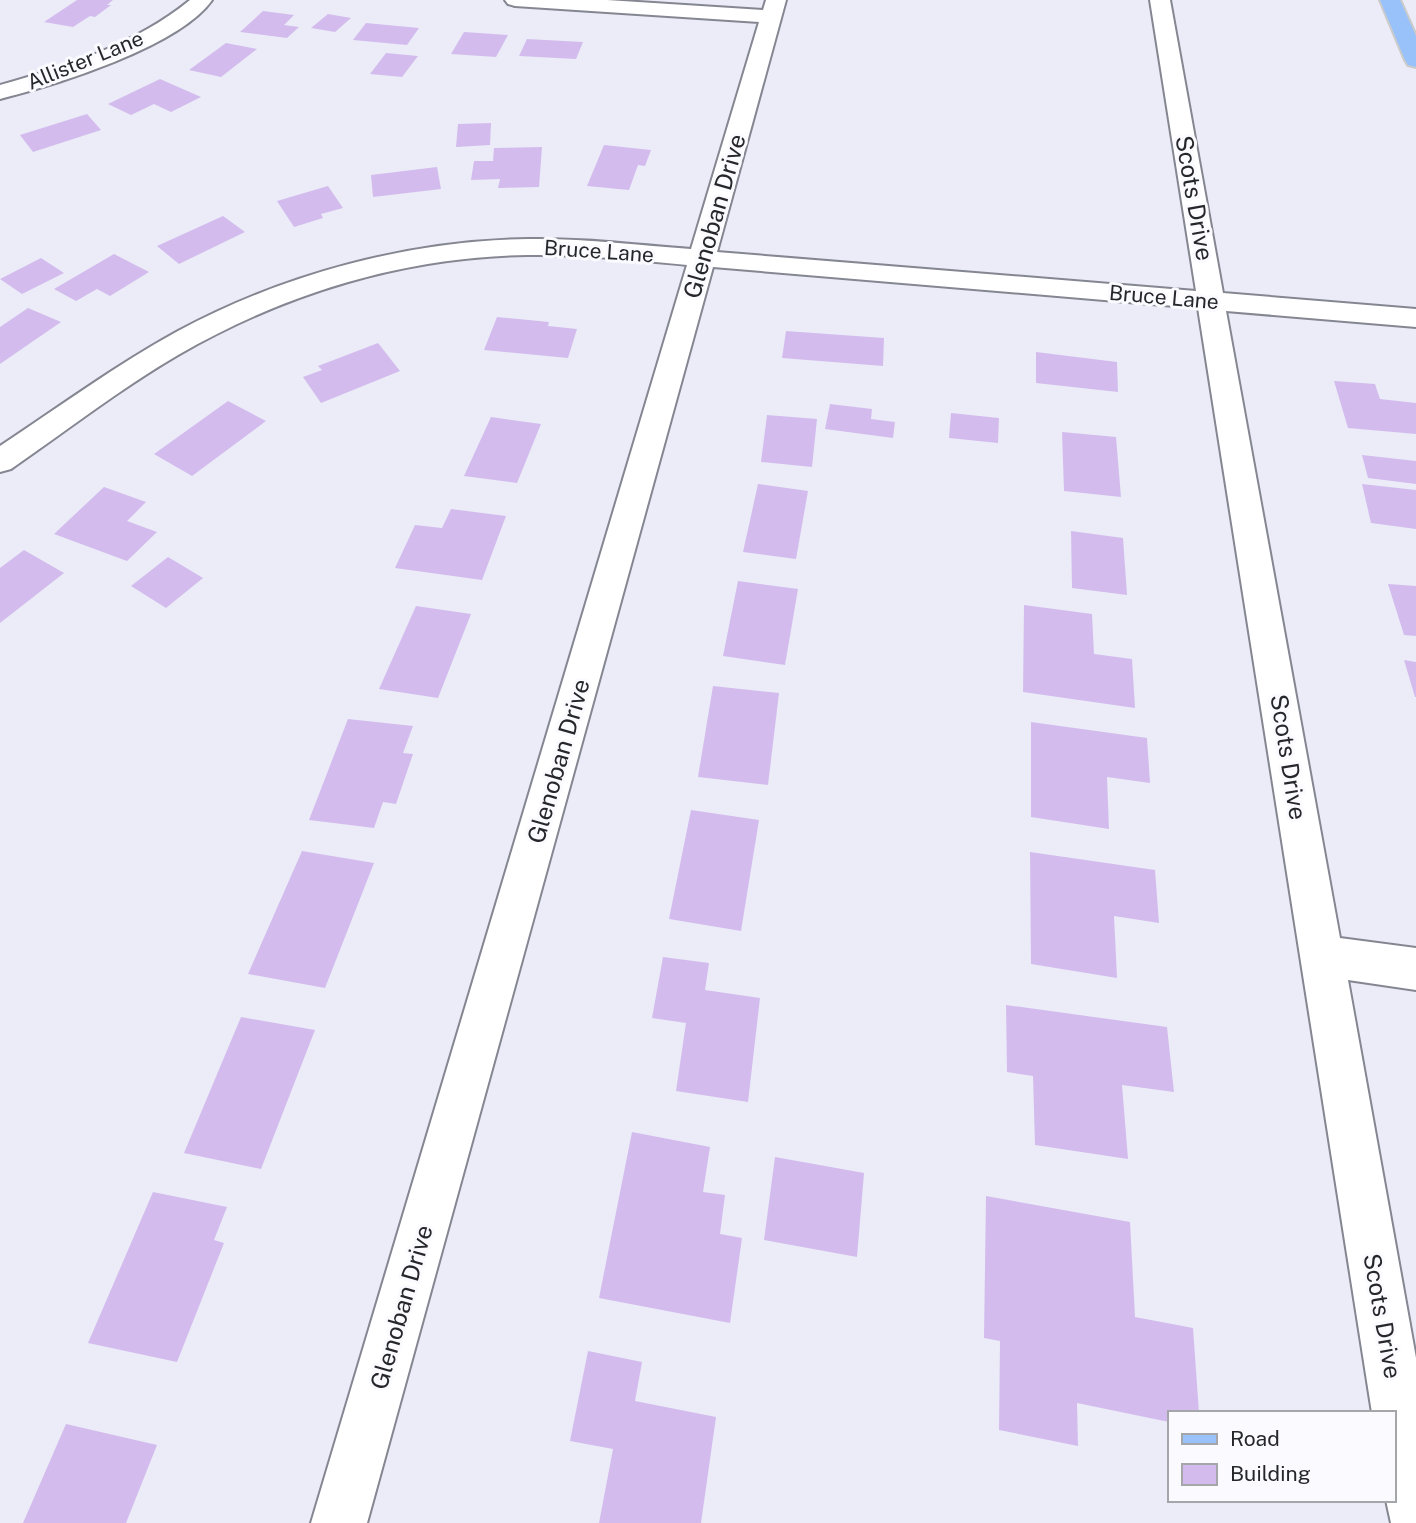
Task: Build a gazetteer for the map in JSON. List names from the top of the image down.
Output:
{
  "streets": {
    "street": [
      "Allister Lane",
      "Scots Drive",
      "Glenoban Drive",
      "Bruce Lane"
    ]
  },
  "crossings": [
    ["Scots Drive", "Bruce Lane"],
    ["Glenoban Drive", "Bruce Lane"]
  ],
  "legend": ["Road", "Building"]
}
